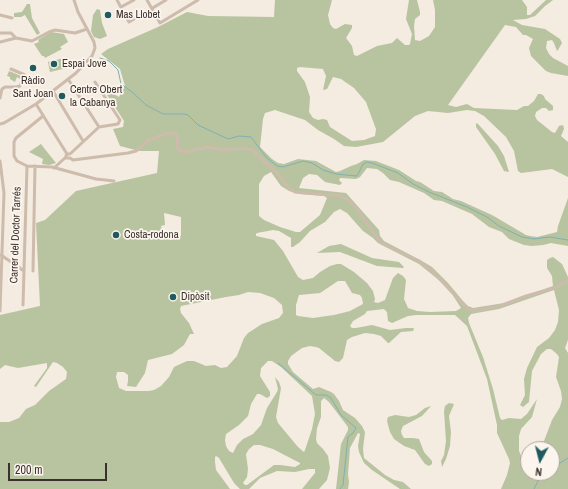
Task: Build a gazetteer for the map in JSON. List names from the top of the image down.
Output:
{
  "streets": {
    "street": ["Carrer del Doctor Tarrés"]
  },
  "places": [
    "Mas Llobet",
    "Espai Jove",
    "Ràdio Sant Joan",
    "Centre Obert la Cabanya",
    "Costa-rodona",
    "Dipòsit"
  ],
  "scale_bar": "200 m",
  "north": "bottom"
}
